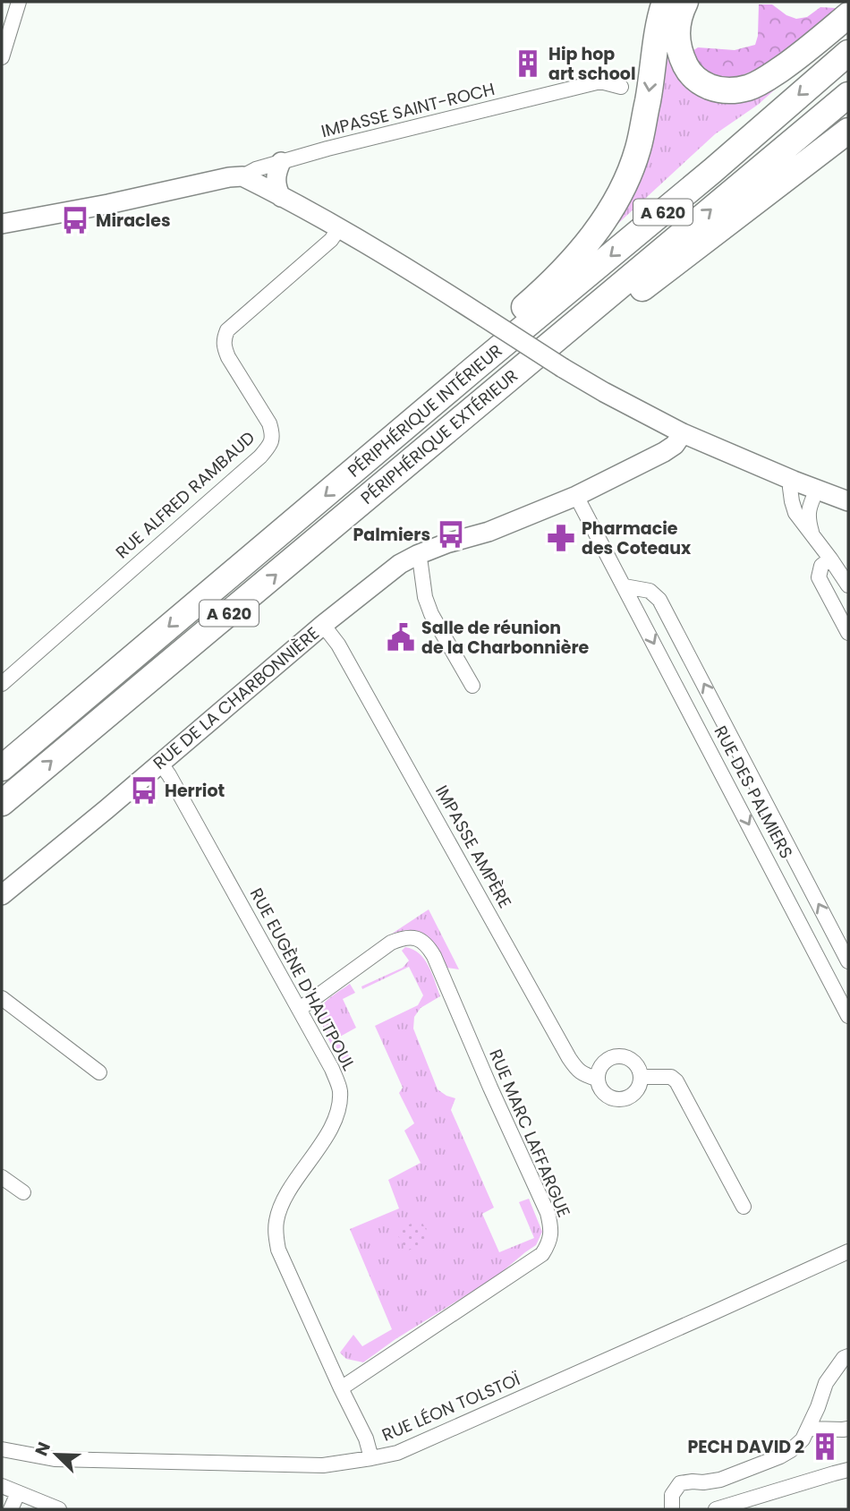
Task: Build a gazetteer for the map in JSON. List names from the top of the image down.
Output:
{
  "streets": {
    "highway": ["A 620", "PÉRIPHÉRIQUE INTÉRIEUR", "PÉRIPHÉRIQUE EXTÉRIEUR"],
    "street": [
      "IMPASSE SAINT-ROCH",
      "RUE ALFRED RAMBAUD",
      "RUE DE LA CHARBONNIÈRE",
      "RUE DES PALMIERS",
      "IMPASSE AMPÈRE",
      "RUE EUGÈNE D'HAUTPOUL",
      "RUE MARC LAFFARGUE",
      "RUE LÉON TOLSTOÏ"
    ]
  },
  "crossings": [
    ["RUE DE LA CHARBONNIÈRE", "RUE DES PALMIERS"],
    ["RUE DE LA CHARBONNIÈRE", "IMPASSE AMPÈRE"],
    ["RUE DE LA CHARBONNIÈRE", "RUE EUGÈNE D'HAUTPOUL"],
    ["RUE EUGÈNE D'HAUTPOUL", "RUE MARC LAFFARGUE"],
    ["RUE EUGÈNE D'HAUTPOUL", "RUE LÉON TOLSTOÏ"]
  ],
  "places": {
    "building": ["Hip hop art school", "PECH DAVID 2"],
    "bus stop": ["Miracles", "Palmiers", "Herriot"],
    "pharmacy": ["Pharmacie des Coteaux"],
    "public building": ["Salle de réunion de la Charbonnière"]
  },
  "north": "top left"
}
